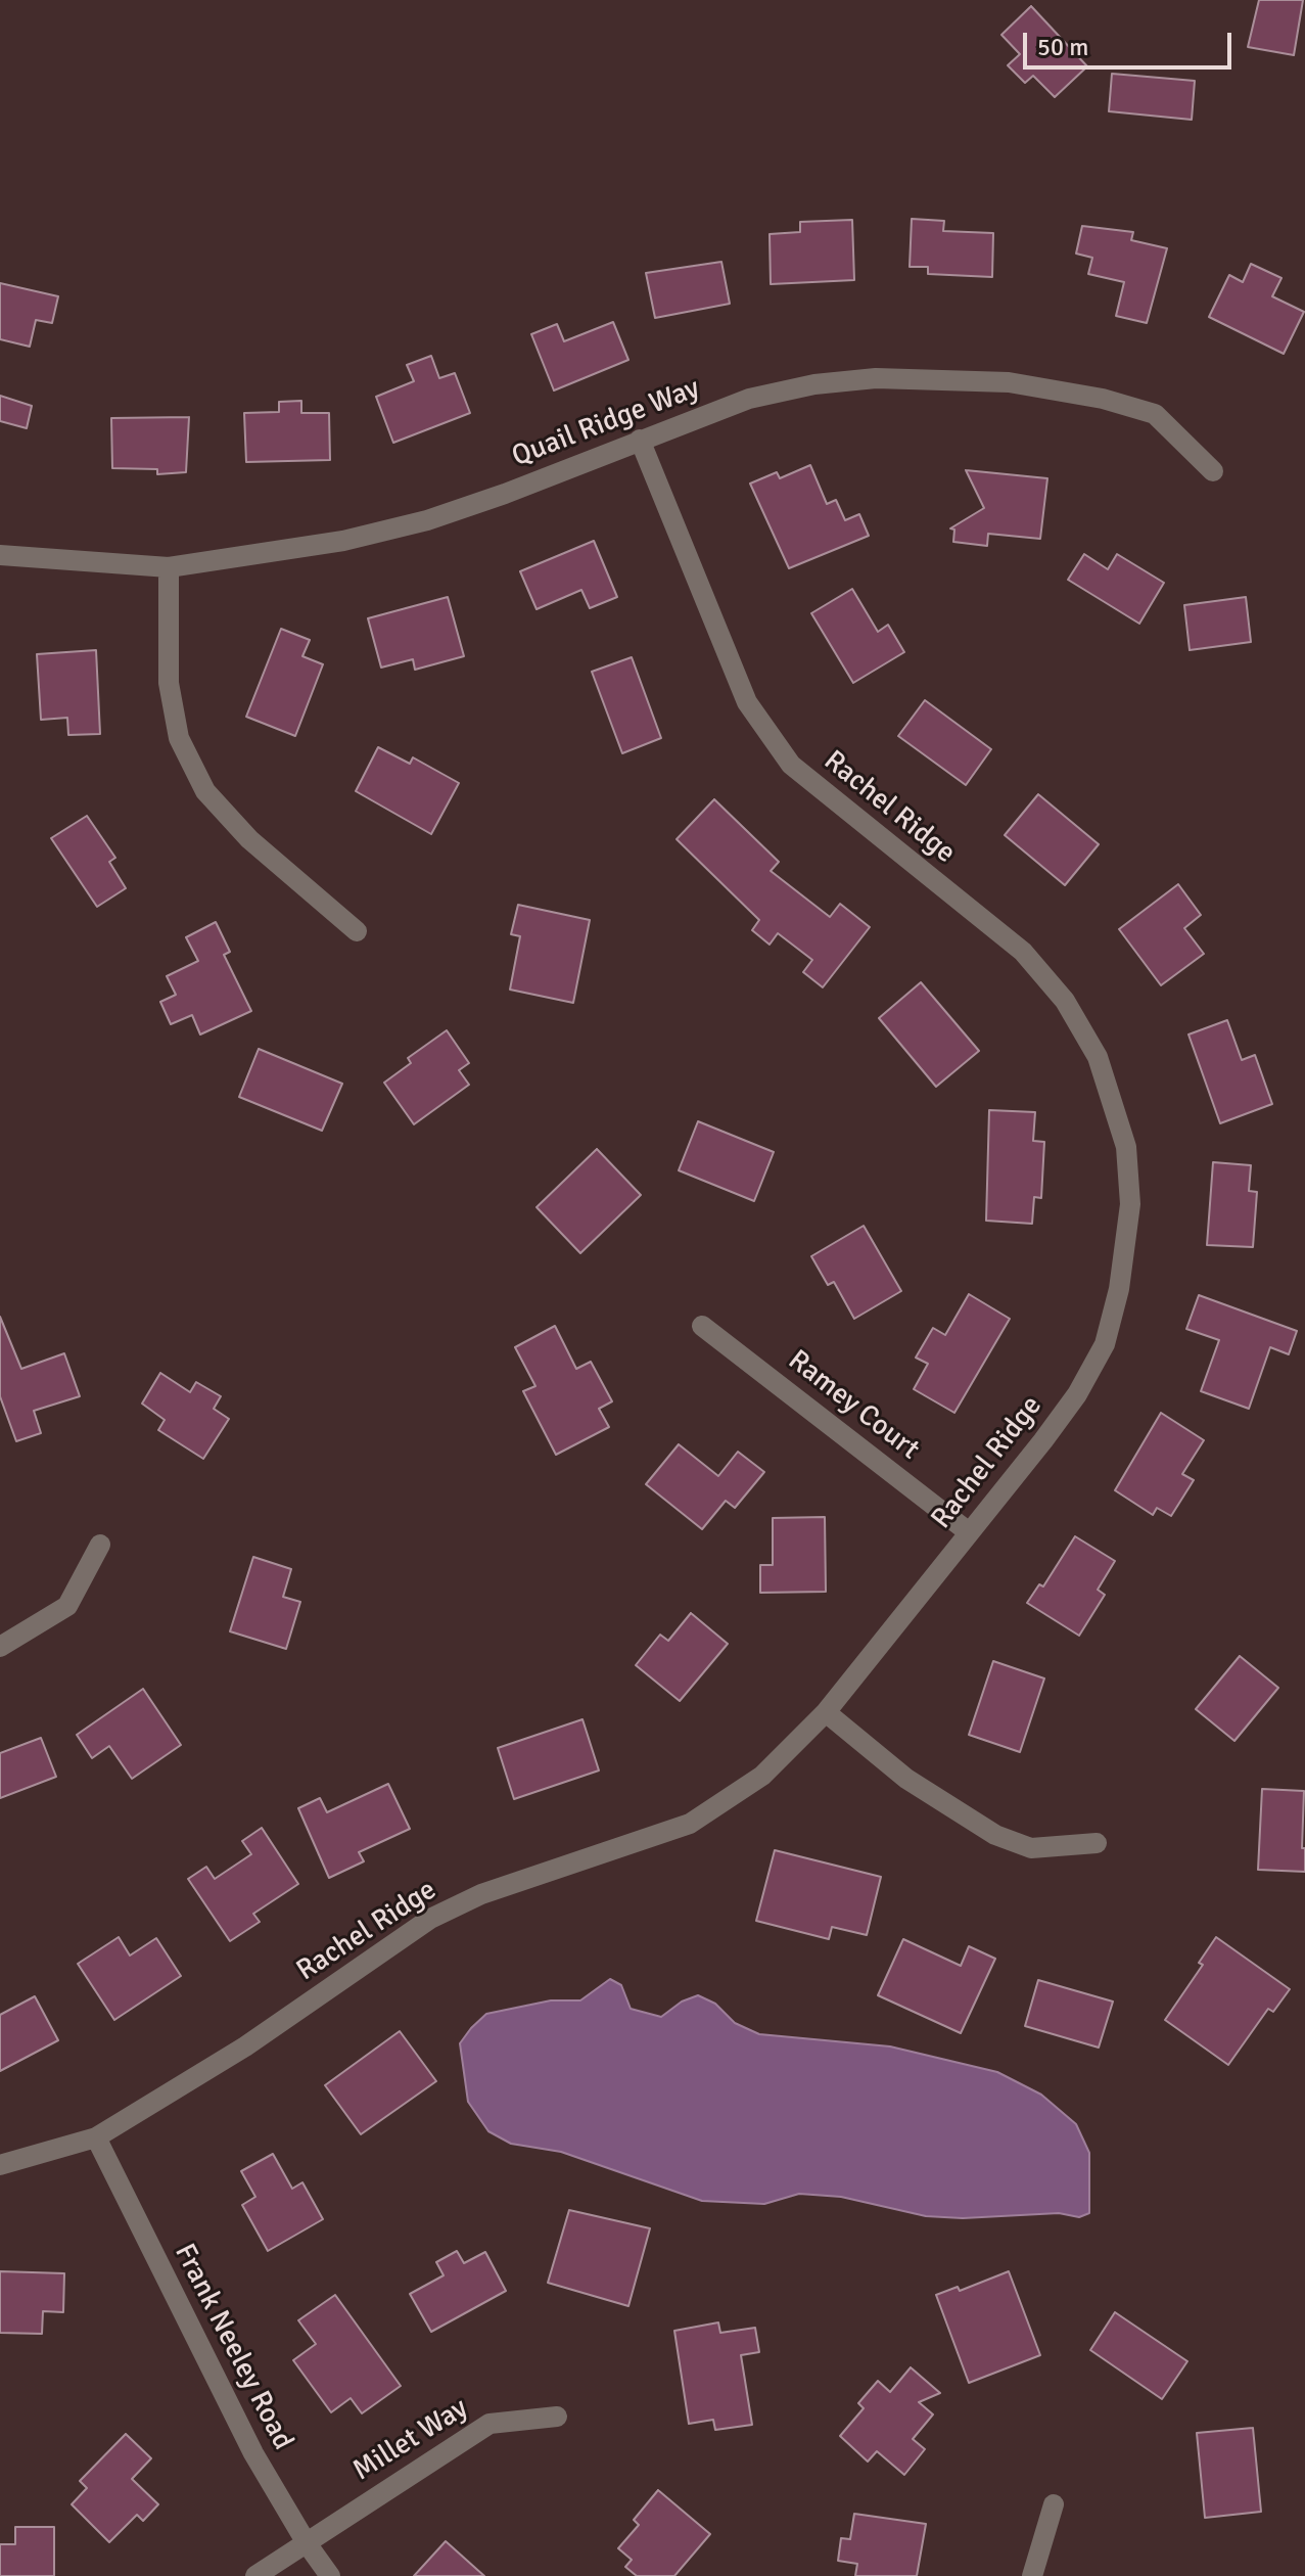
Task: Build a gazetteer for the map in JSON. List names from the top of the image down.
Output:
{
  "streets": {
    "street": [
      "Quail Ridge Way",
      "Rachel Ridge",
      "Ramey Court",
      "Frank Neeley Road",
      "Millet Way"
    ]
  },
  "crossings": [
    ["Quail Ridge Way", "Rachel Ridge"],
    ["Rachel Ridge", "Ramey Court"],
    ["Rachel Ridge", "Frank Neeley Road"],
    ["Frank Neeley Road", "Millet Way"]
  ],
  "scale_bar": "50 m"
}
